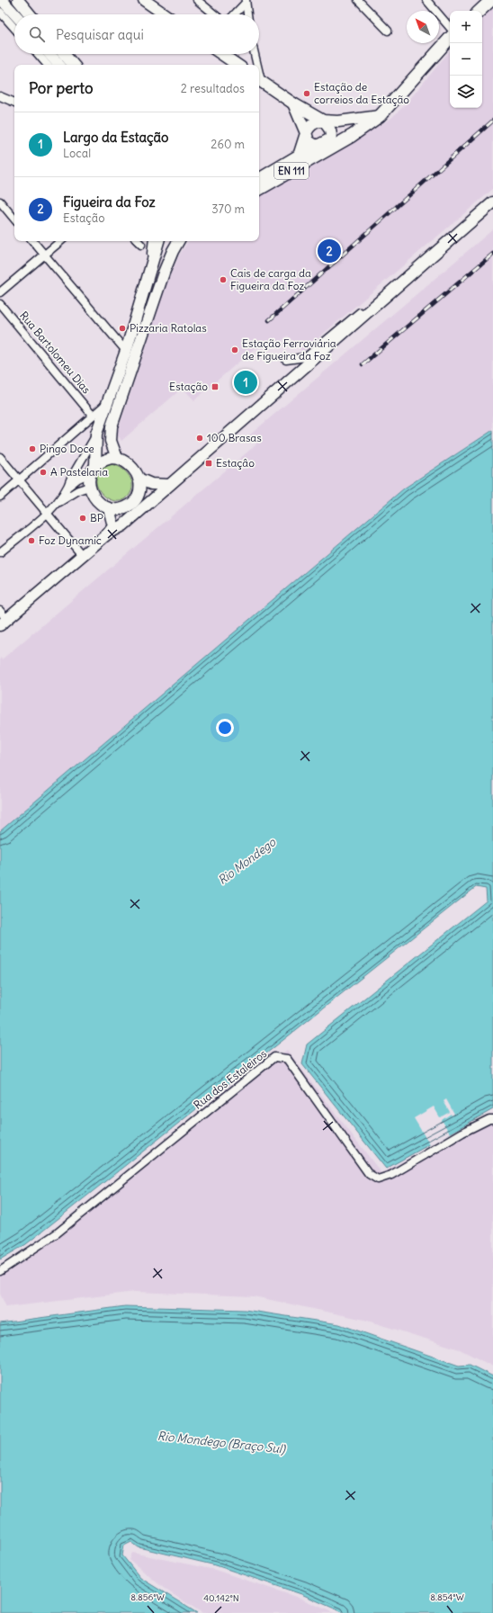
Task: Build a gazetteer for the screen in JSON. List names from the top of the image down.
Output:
{
  "streets": {
    "main road": ["EN 111"],
    "street": ["Rua Bartolomeu Dias", "Rua dos Estaleiros"]
  },
  "water": ["Rio Mondego", "Rio Mondego (Braço Sul)"],
  "places": {
    "other": [
      "Estação de correios da Estação",
      "Cais de carga da Figueira da Foz",
      "Pizzaria Ratolas",
      "Estação Ferroviária de Figueira da Foz",
      "100 Brasas",
      "Pingo Doce",
      "A Pastelaria",
      "BP",
      "Foz Dynamic"
    ],
    "transit": ["Estação", "Estaçâo"]
  },
  "north": "top left",
  "page": {
    "map_buttons": ["+", "−"],
    "search": "Pesquisar aqui",
    "heading": ["Por perto", "2 resultados"],
    "list": [
      {
        "mark": "1",
        "name": "Largo da Estação",
        "note": "Local",
        "value": "260 m"
      },
      {
        "mark": "2",
        "name": "Figueira da Foz",
        "note": "Estação",
        "value": "370 m"
      }
    ],
    "pins": ["2", "1"]
  },
  "coordinates": ["8.856°W", "8.854°W", "40.142°N"]
}
